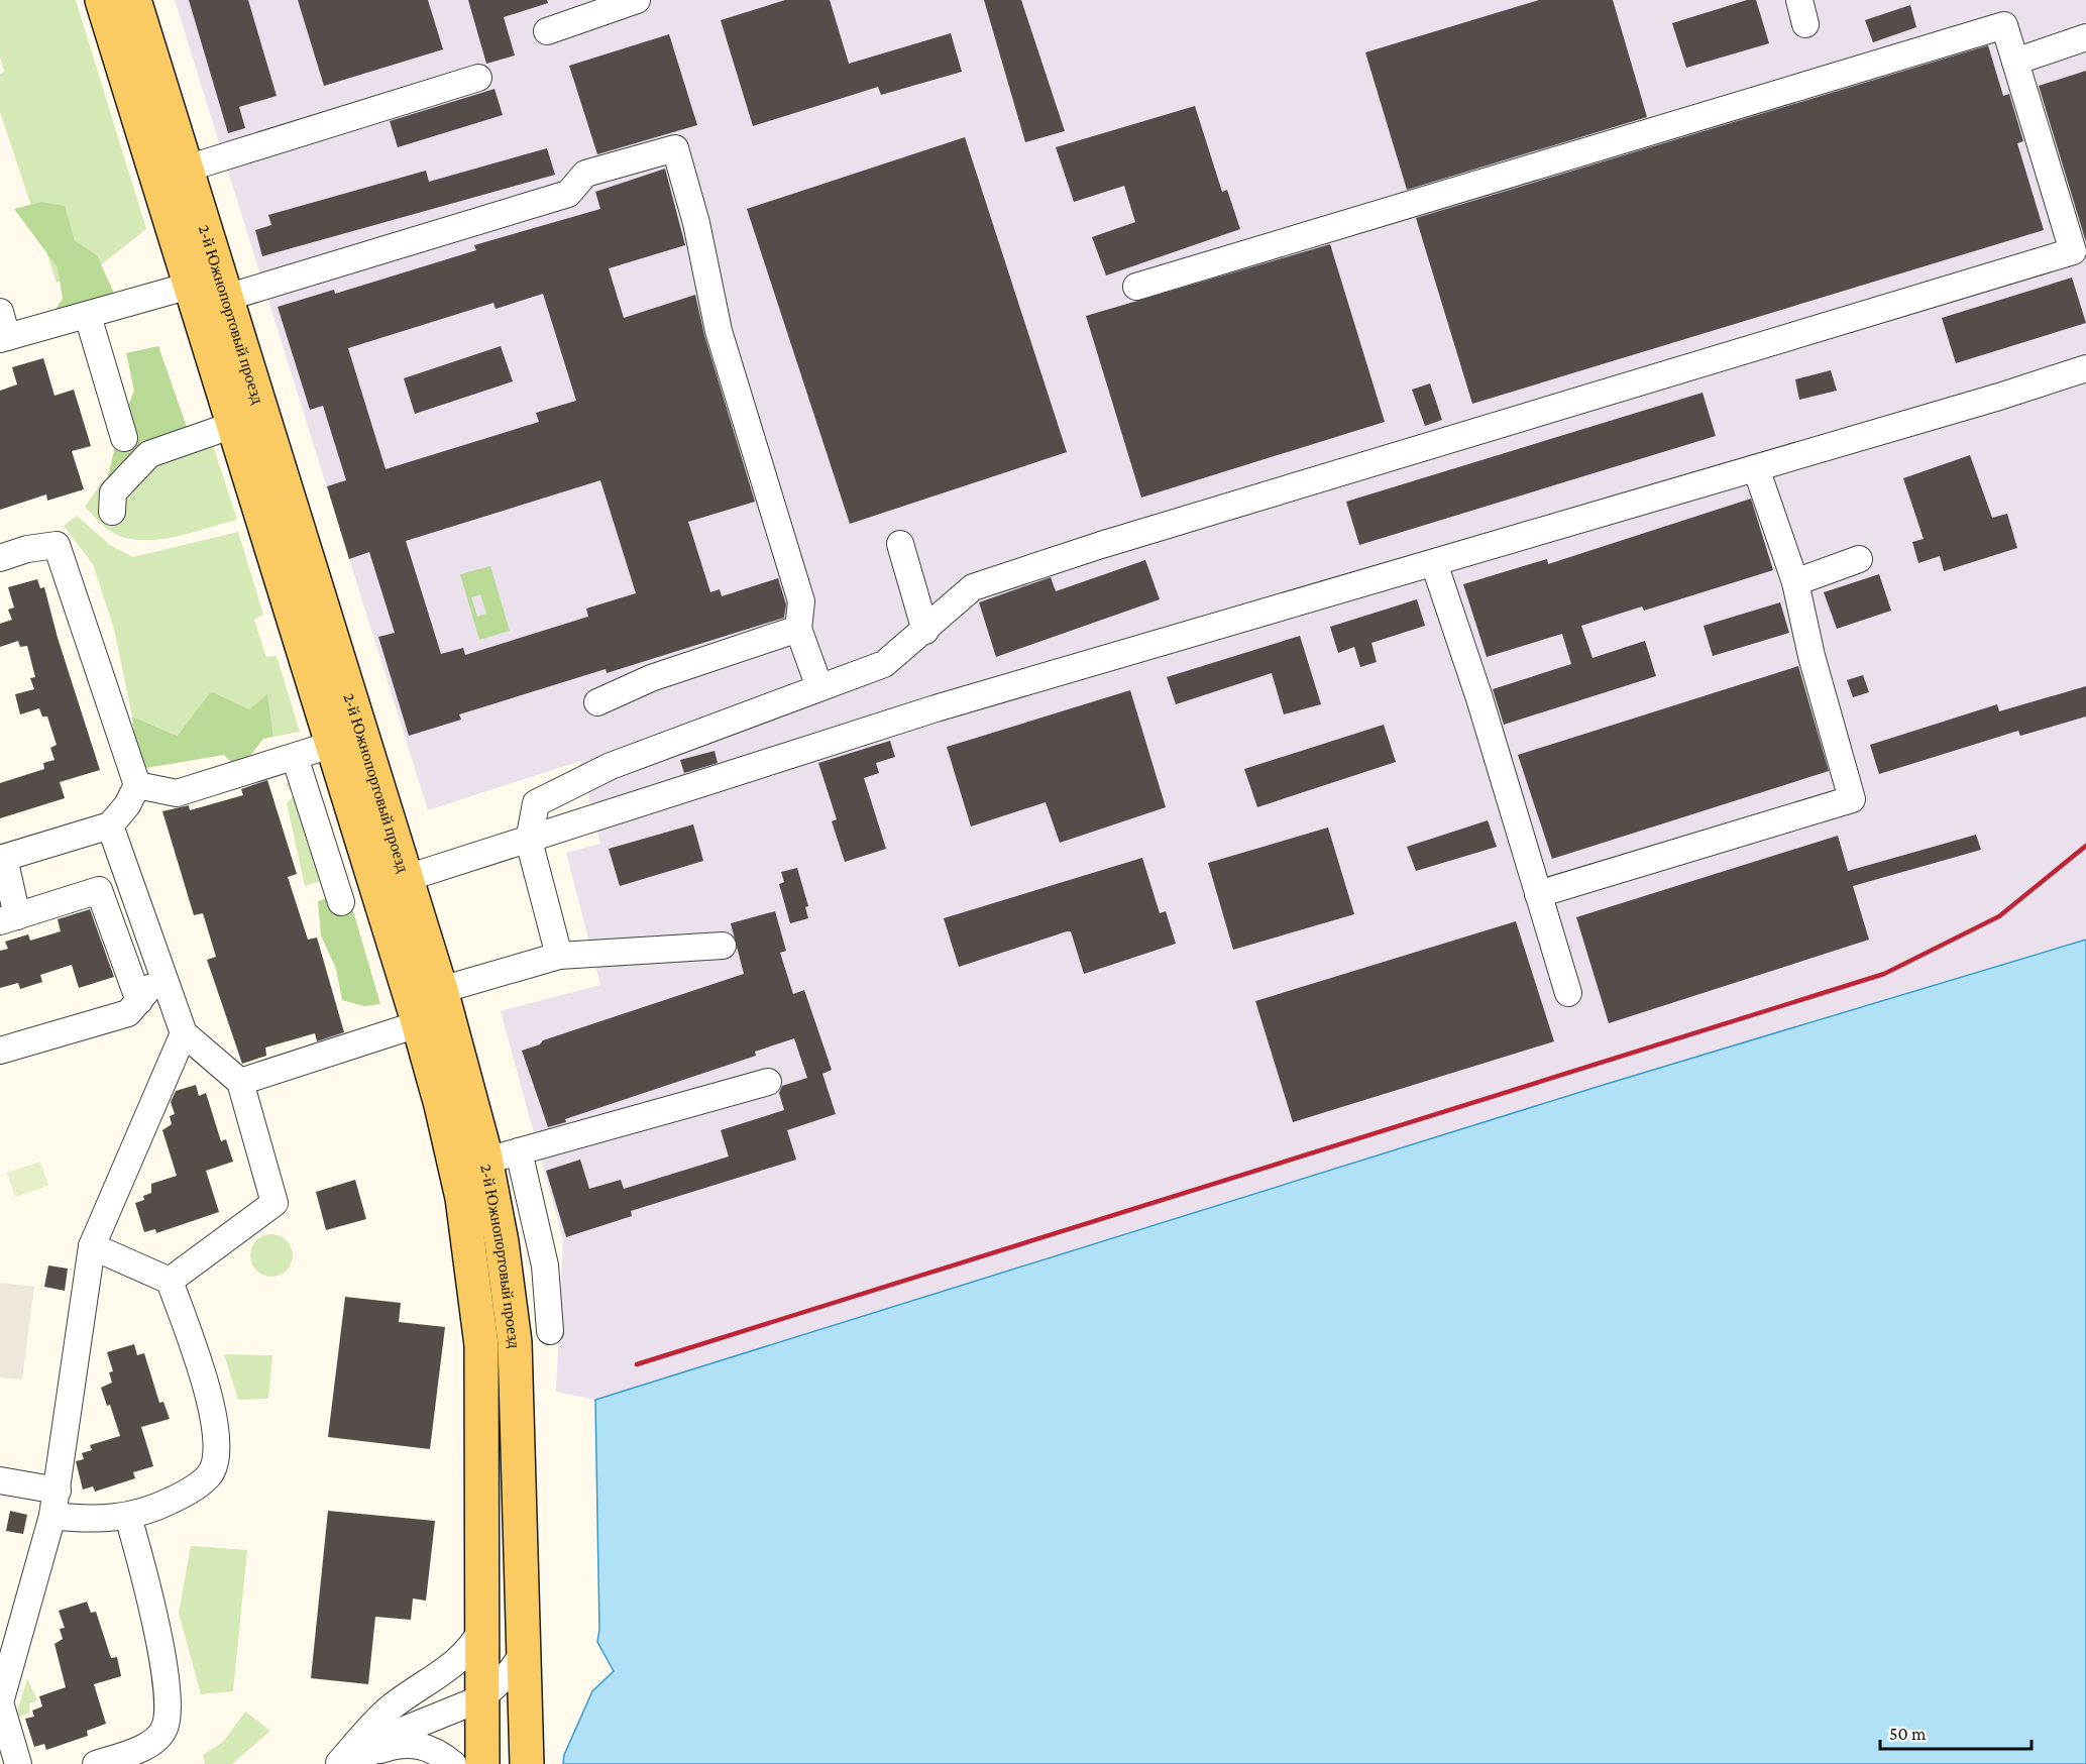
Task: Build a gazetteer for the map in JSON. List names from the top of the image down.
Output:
{
  "streets": {
    "main road": ["2-й Южнопортовый проезд"]
  },
  "scale_bar": "50 m"
}
